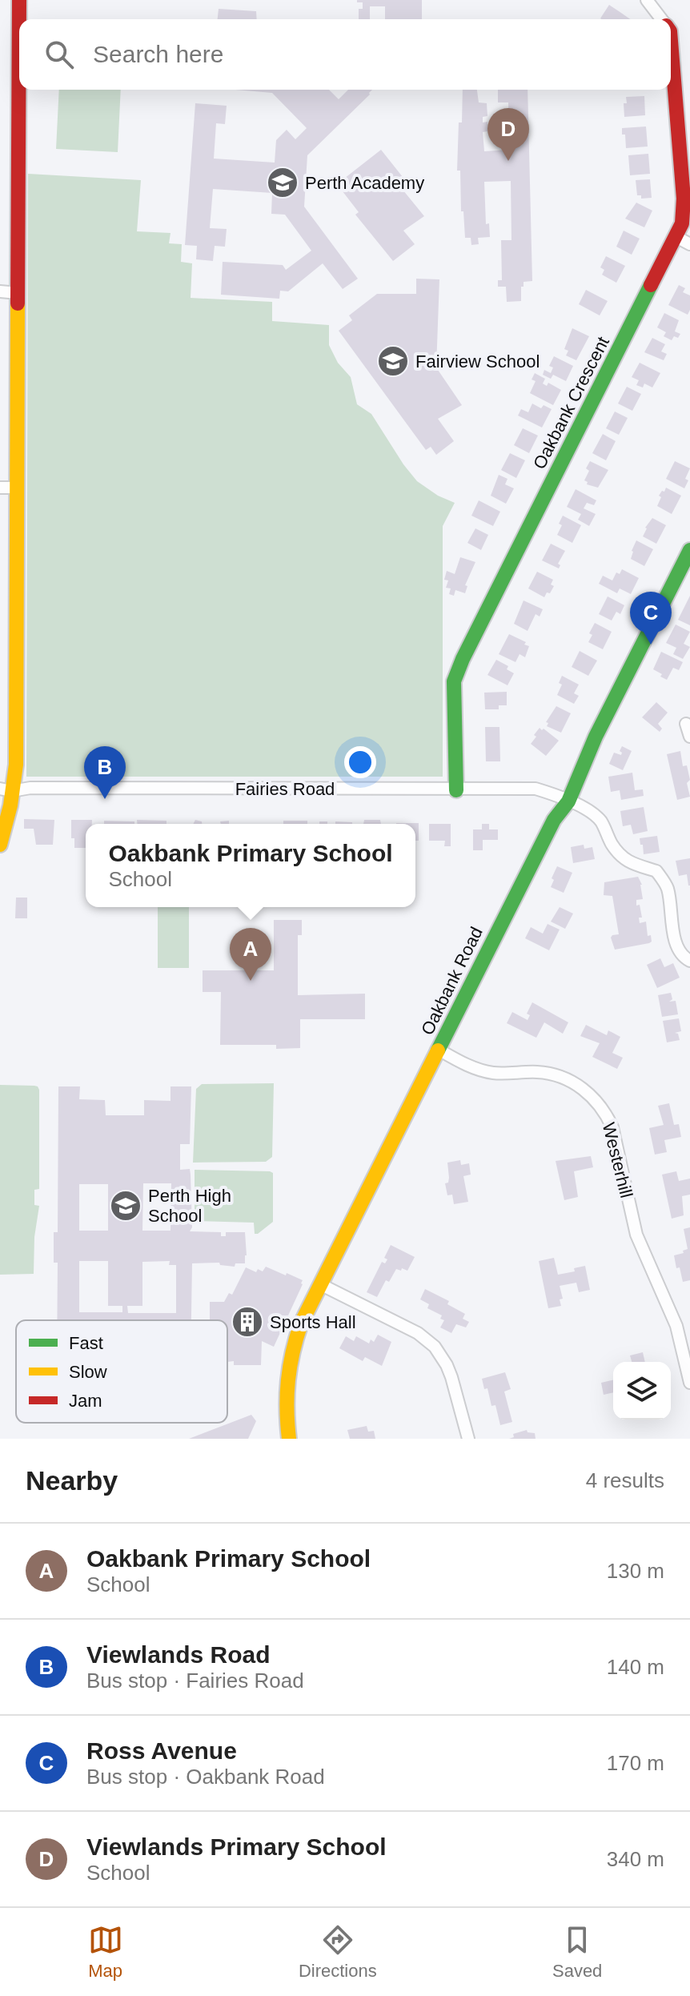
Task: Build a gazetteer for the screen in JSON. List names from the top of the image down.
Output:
{
  "streets": {
    "street": [
      "Oakbank Crescent",
      "Fairies Road",
      "Oakbank Road",
      "Westerhill"
    ]
  },
  "crossings": [
    ["Oakbank Crescent", "Fairies Road"],
    ["Fairies Road", "Oakbank Road"],
    ["Oakbank Road", "Westerhill"]
  ],
  "places": {
    "school or university": ["Perth Academy", "Fairview School", "Perth High School"],
    "building": ["Sports Hall"]
  },
  "legend": ["Fast", "Slow", "Jam"],
  "page": {
    "search": "Search here",
    "pins": [
      "D",
      "C",
      "B",
      "A"
    ],
    "popup": ["Oakbank Primary School", "School"],
    "heading": ["Nearby", "4 results"],
    "list": [
      {
        "mark": "A",
        "name": "Oakbank Primary School",
        "note": "School",
        "value": "130 m"
      },
      {
        "mark": "B",
        "name": "Viewlands Road",
        "note": "Bus stop · Fairies Road",
        "value": "140 m"
      },
      {
        "mark": "C",
        "name": "Ross Avenue",
        "note": "Bus stop · Oakbank Road",
        "value": "170 m"
      },
      {
        "mark": "D",
        "name": "Viewlands Primary School",
        "note": "School",
        "value": "340 m"
      }
    ],
    "nav": ["Map", "Directions", "Saved"]
  }
}
